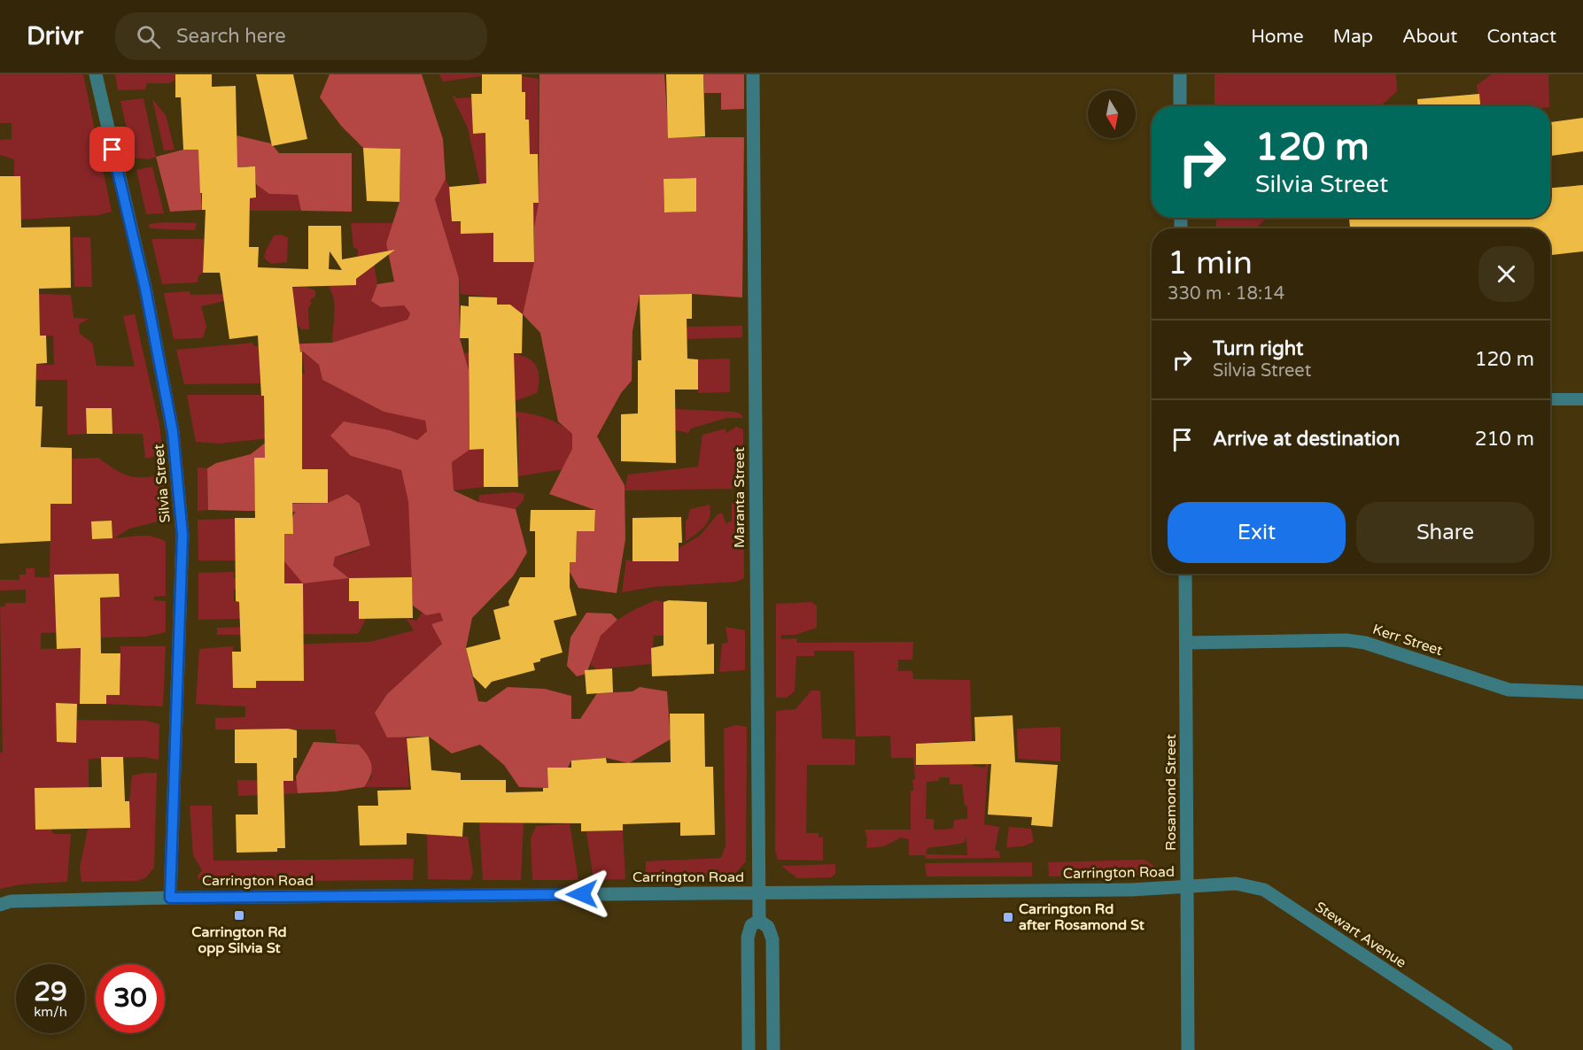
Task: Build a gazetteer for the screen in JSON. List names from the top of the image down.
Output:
{
  "streets": {
    "street": [
      "Silvia Street",
      "Maranta Street",
      "Kerr Street",
      "Rosamond Street",
      "Carrington Road",
      "Stewart Avenue"
    ]
  },
  "crossings": [
    ["Silvia Street", "Carrington Road"],
    ["Maranta Street", "Carrington Road"],
    ["Kerr Street", "Rosamond Street"],
    ["Rosamond Street", "Carrington Road"],
    ["Rosamond Street", "Stewart Avenue"],
    ["Carrington Road", "Stewart Avenue"]
  ],
  "places": {
    "transit": ["Carrington Rd opp Silvia St", "Carrington Rd after Rosamond St"]
  },
  "north": "bottom",
  "page": {
    "header": "Drivr",
    "search": "Search here",
    "nav": [
      "Home",
      "Map",
      "About",
      "Contact"
    ],
    "turn": ["120 m", "Silvia Street"],
    "heading": ["1 min", "330 m · 18:14"],
    "list": [
      {
        "name": "Turn right",
        "note": "Silvia Street",
        "value": "120 m"
      },
      {
        "name": "Arrive at destination",
        "value": "210 m"
      }
    ],
    "buttons": ["Exit", "Share"],
    "speed": "29 km/h",
    "limit": "30"
  }
}
